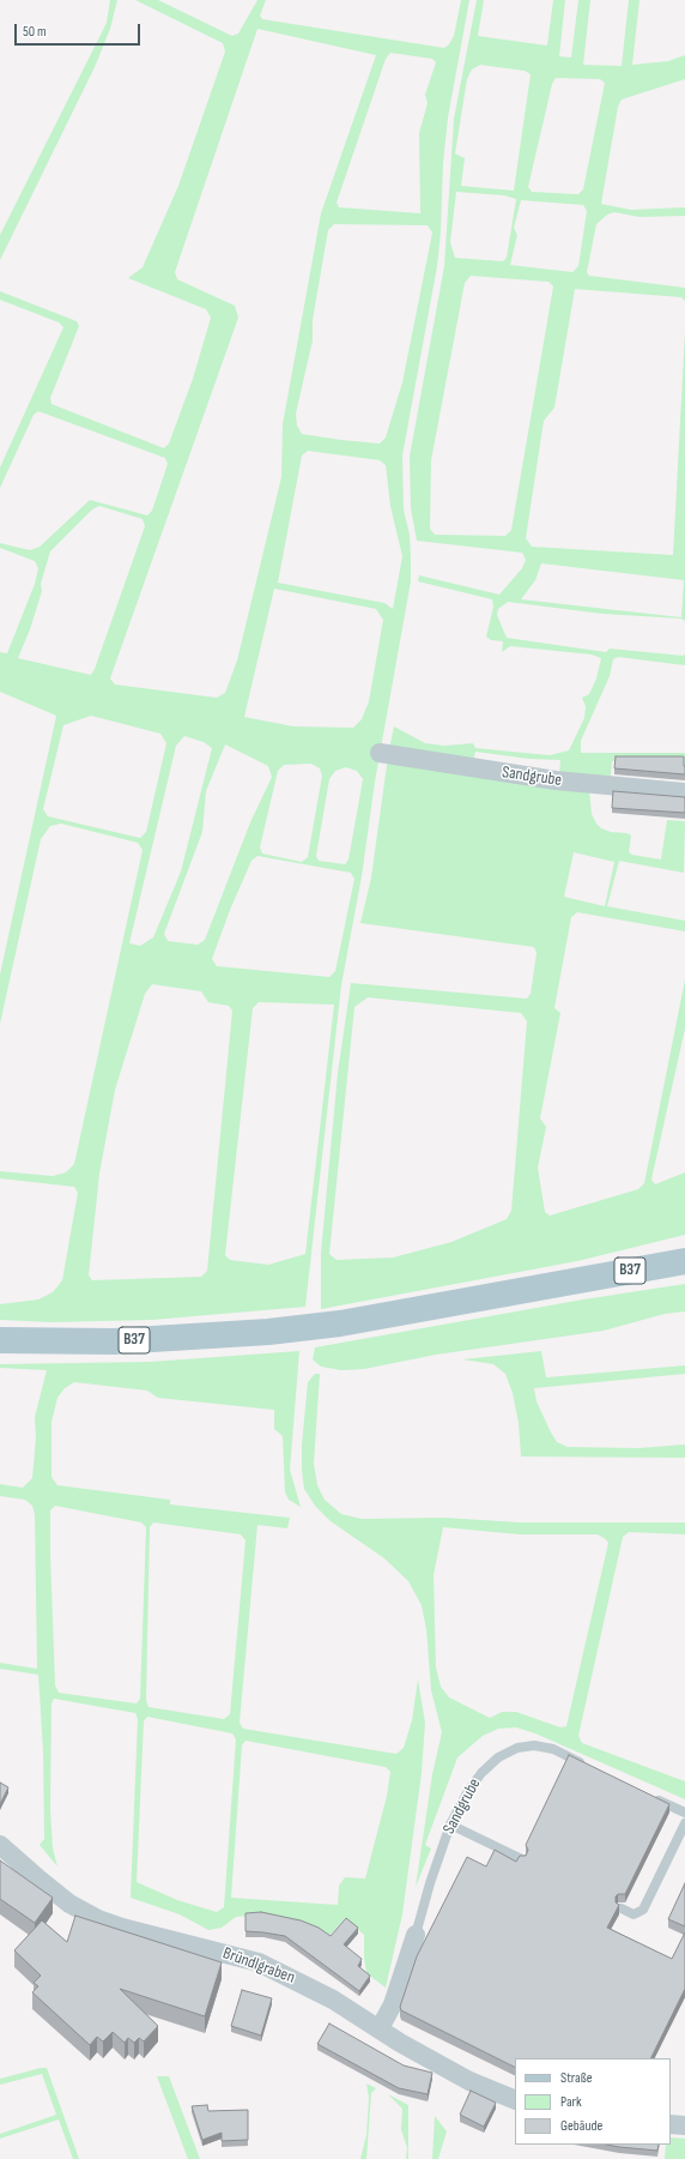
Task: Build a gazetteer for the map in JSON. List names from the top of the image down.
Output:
{
  "streets": {
    "main road": ["B37"],
    "street": ["Sandgrube", "Bründlgraben"]
  },
  "crossings": [
    ["Sandgrube", "Bründlgraben"]
  ],
  "legend": ["Straße", "Park", "Gebäude"],
  "scale_bar": "50 m"
}
